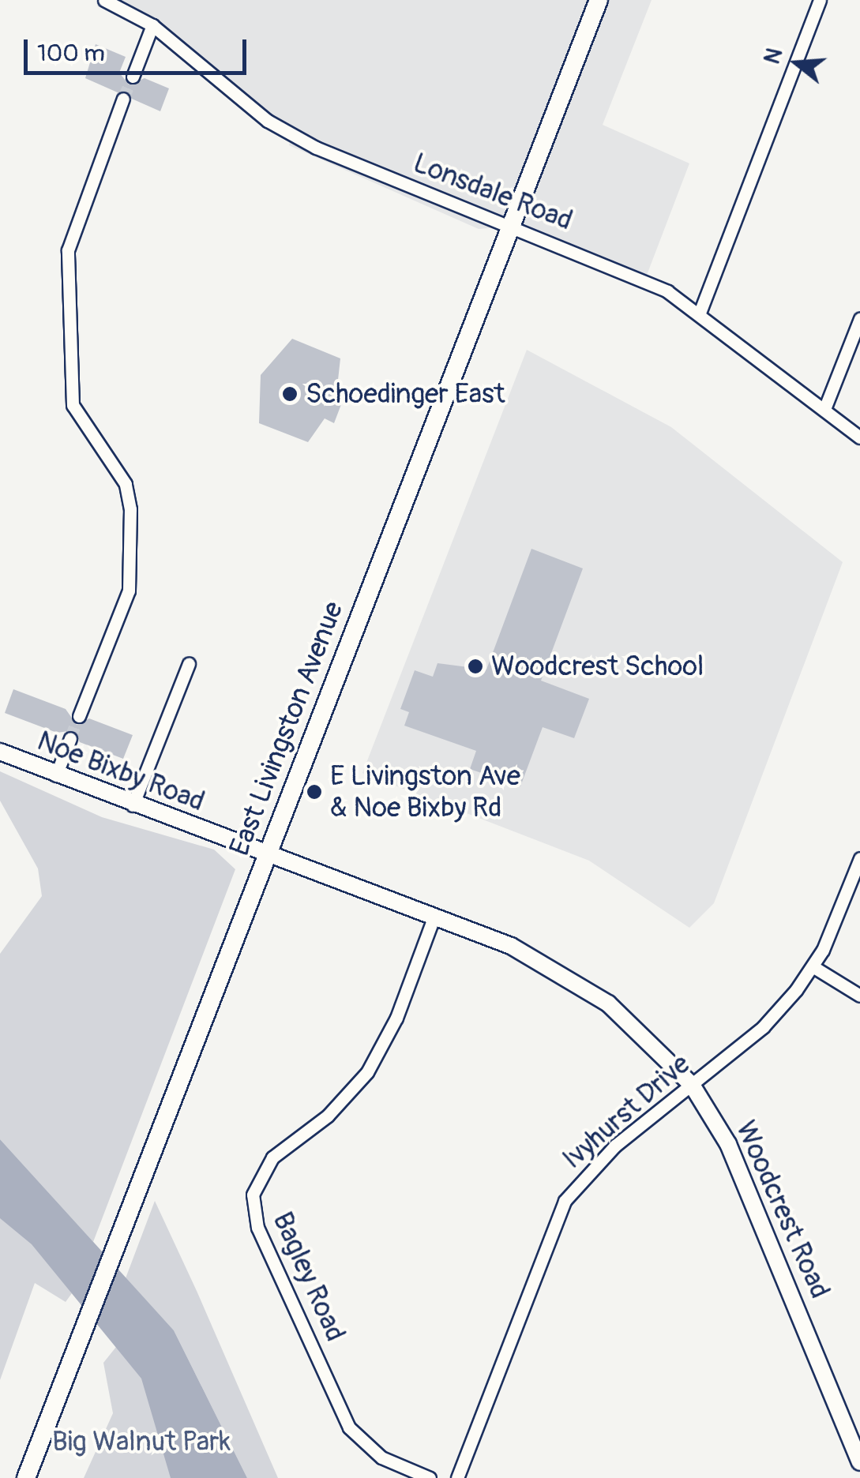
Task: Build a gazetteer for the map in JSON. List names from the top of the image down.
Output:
{
  "streets": {
    "main road": ["East Livingston Avenue"],
    "street": [
      "Lonsdale Road",
      "Noe Bixby Road",
      "Ivyhurst Drive",
      "Woodcrest Road",
      "Bagley Road"
    ]
  },
  "crossings": [
    ["Lonsdale Road", "East Livingston Avenue"],
    ["East Livingston Avenue", "Noe Bixby Road"],
    ["East Livingston Avenue", "Woodcrest Road"],
    ["Noe Bixby Road", "Woodcrest Road"],
    ["Ivyhurst Drive", "Woodcrest Road"],
    ["Woodcrest Road", "Bagley Road"]
  ],
  "parks": ["Big Walnut Park"],
  "places": ["Schoedinger East", "Woodcrest School", "E Livingston Ave & Noe Bixby Rd"],
  "scale_bar": "100 m",
  "north": "left"
}
